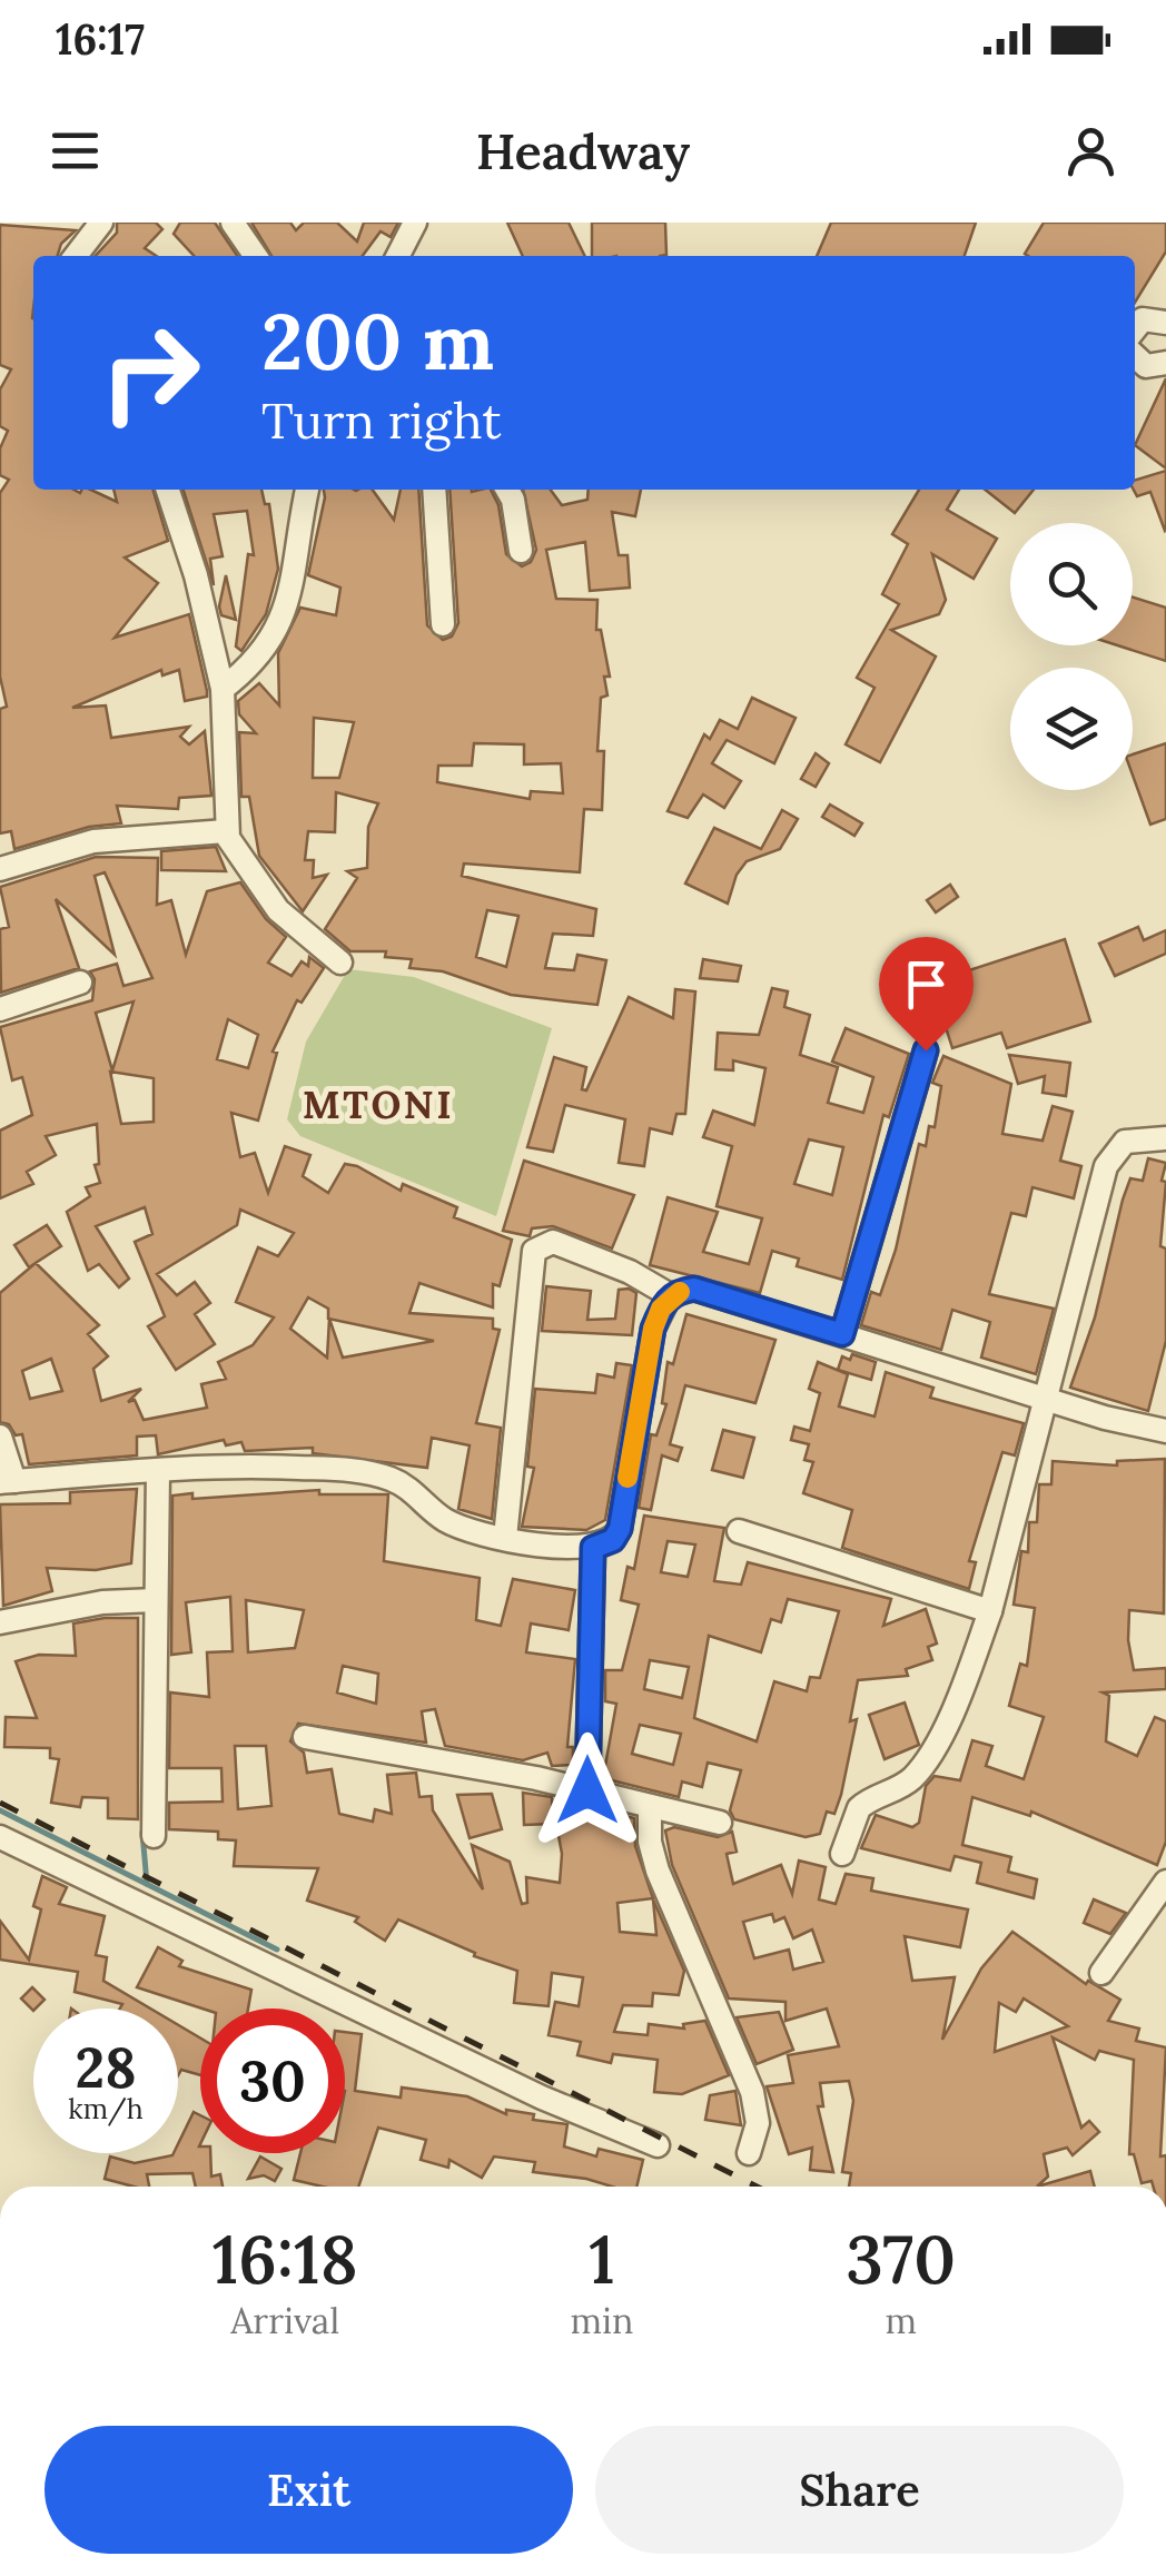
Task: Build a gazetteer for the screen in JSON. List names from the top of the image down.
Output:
{
  "districts": ["MTONI"],
  "page": {
    "status": "16:17",
    "header": "Headway",
    "turn": ["200 m", "Turn right"],
    "speed": "28 km/h",
    "limit": "30",
    "eta": [
      "16:18",
      "Arrival",
      "1",
      "min",
      "370",
      "m"
    ],
    "buttons": ["Exit", "Share"]
  }
}
